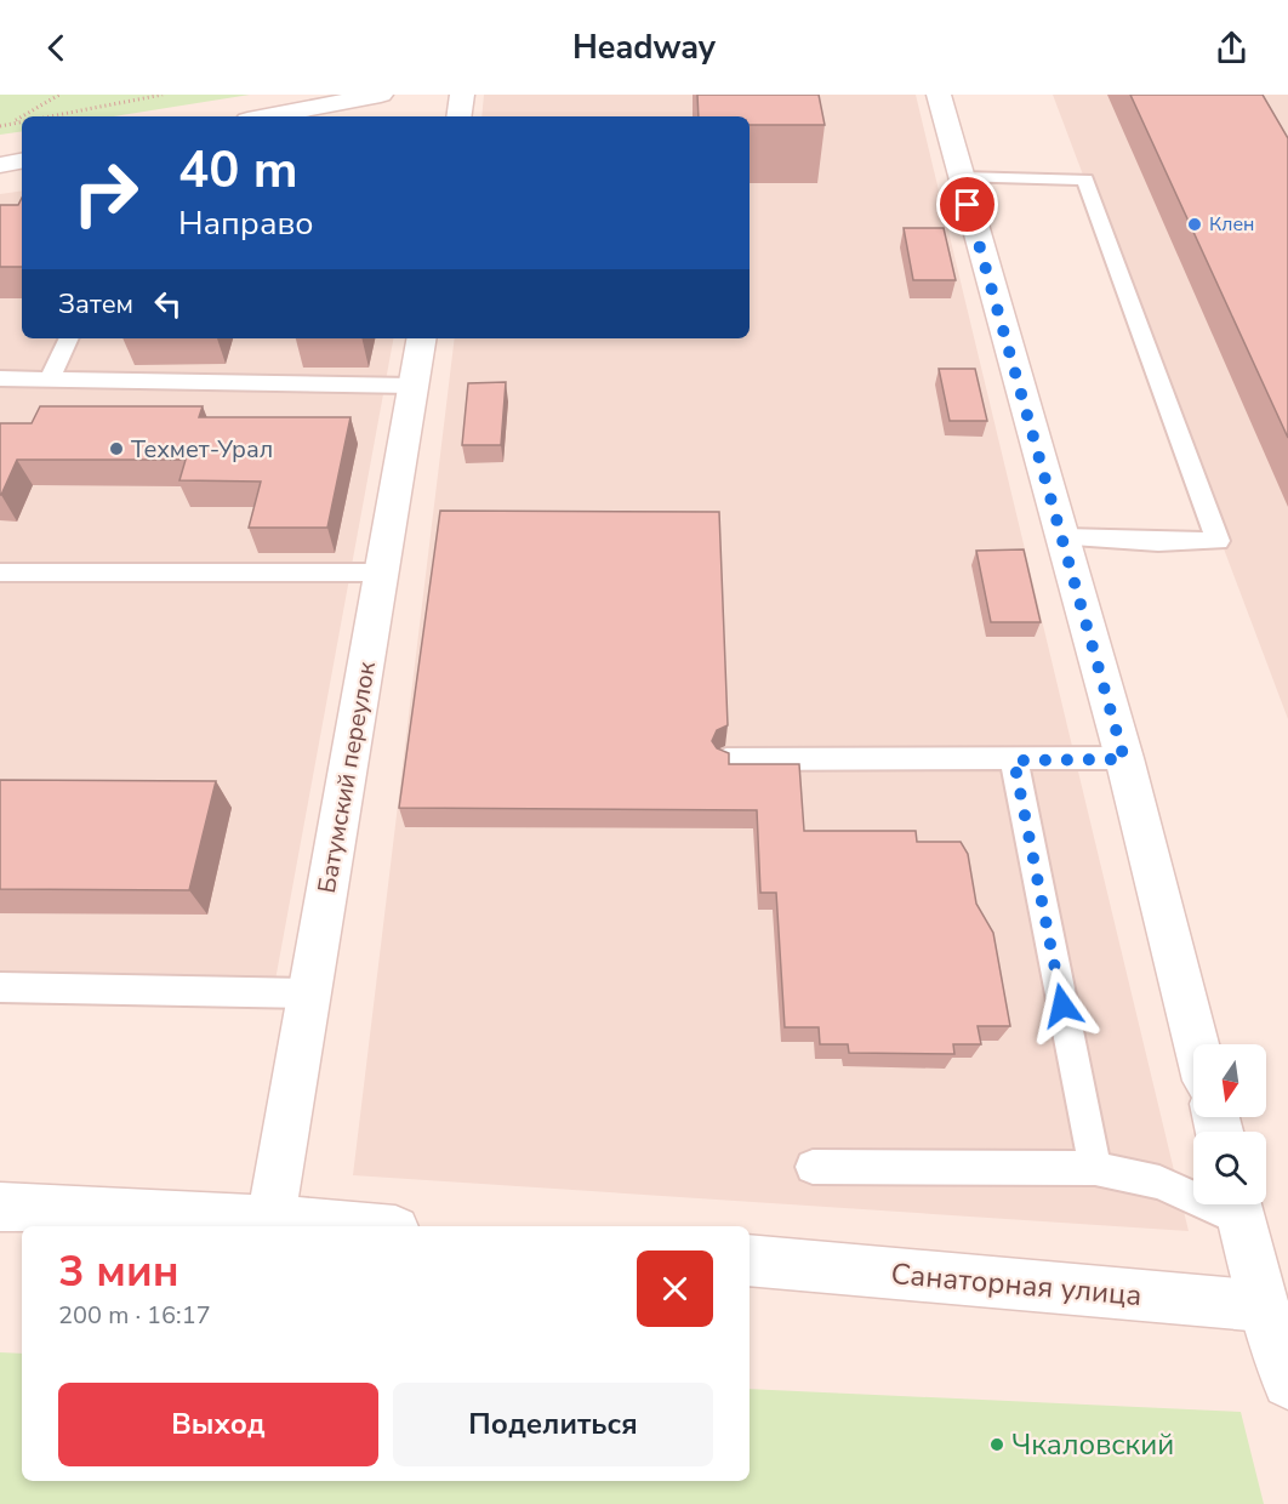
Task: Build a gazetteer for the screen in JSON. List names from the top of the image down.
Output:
{
  "streets": {
    "street": ["Батумский переулок", "Санаторная улица"]
  },
  "places": ["Клен", "Техмет-Урал", "Чкаловский"],
  "north": "bottom",
  "page": {
    "header": "Headway",
    "turn": ["40 m", "Направо"],
    "then": "Затем",
    "heading": ["3 мин", "200 m · 16:17"],
    "buttons": ["Выход", "Поделиться"]
  }
}
